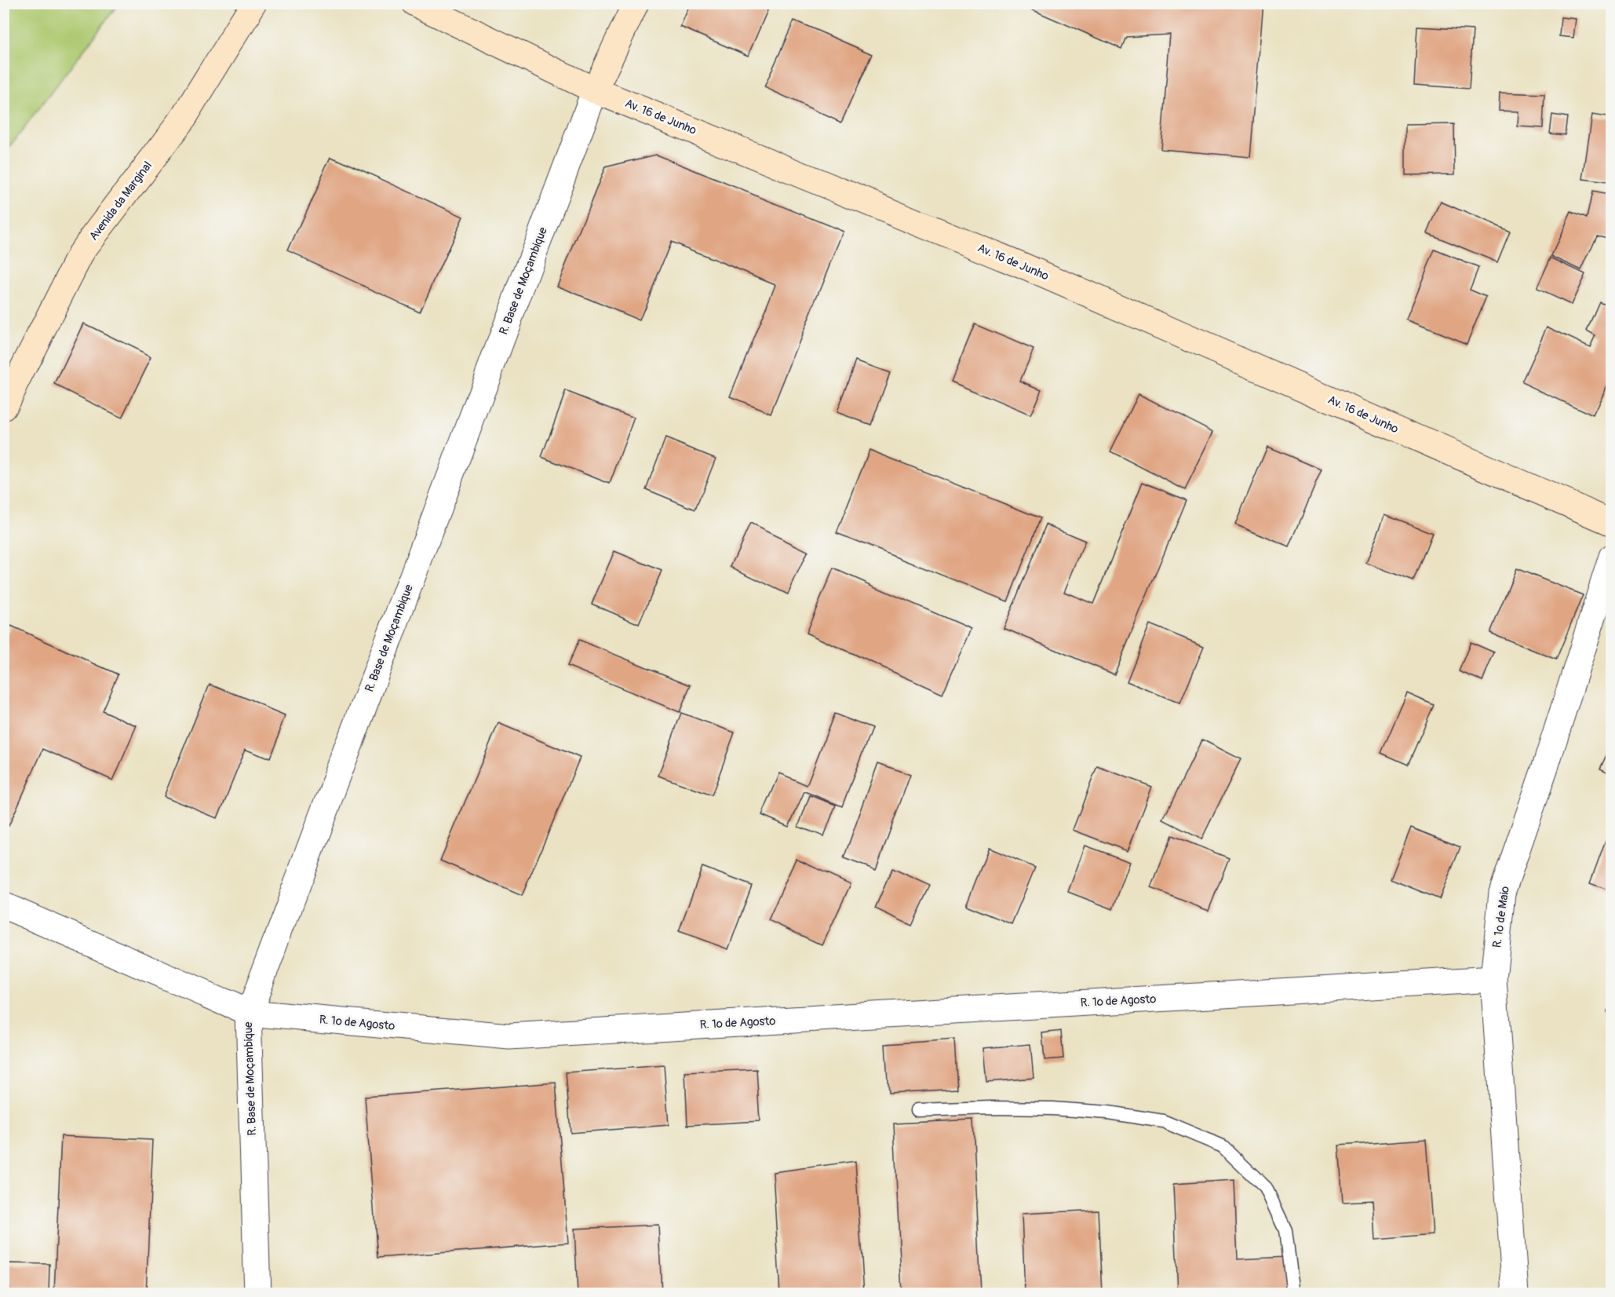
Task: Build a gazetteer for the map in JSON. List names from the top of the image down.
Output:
{
  "streets": {
    "street": [
      "Av. 16 de Junho",
      "Avenida da Marginal",
      "R. Base de Moçambique",
      "R. 1º de Maio",
      "R. 1º de Agosto"
    ]
  },
  "crossings": [
    ["Av. 16 de Junho", "R. Base de Moçambique"],
    ["R. Base de Moçambique", "R. 1º de Agosto"],
    ["R. 1º de Maio", "R. 1º de Agosto"]
  ]
}
